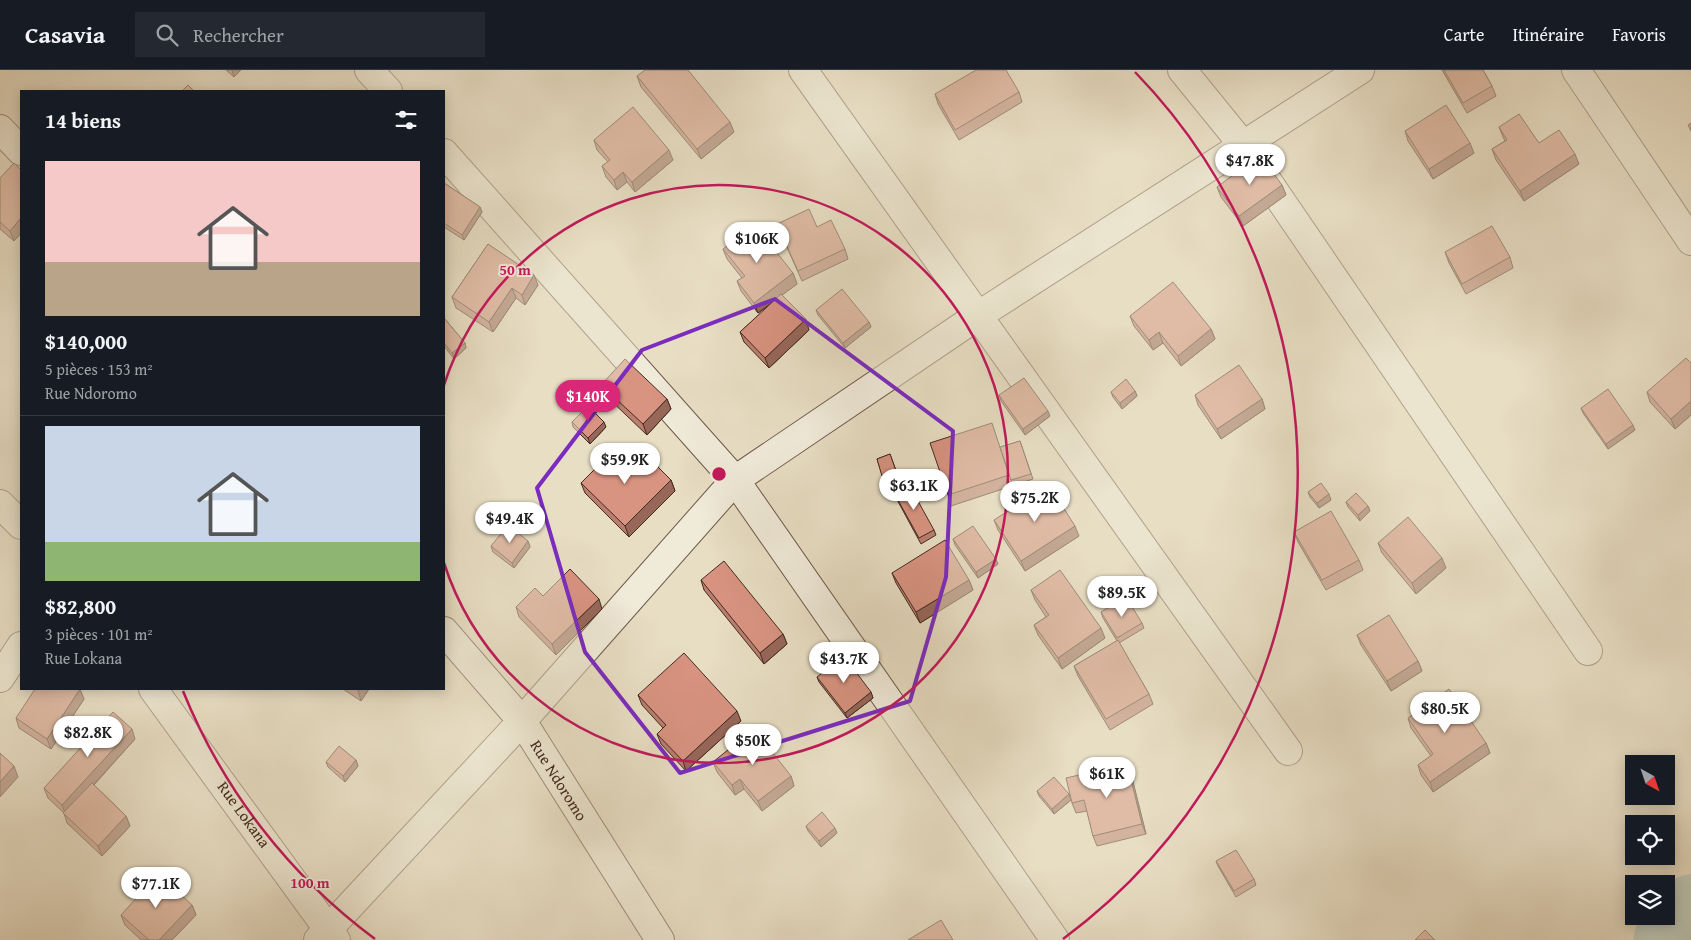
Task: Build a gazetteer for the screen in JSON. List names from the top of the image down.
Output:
{
  "streets": {
    "street": ["Rue Ndoromo", "Rue Lokana"]
  },
  "north": "bottom right",
  "page": {
    "header": "Casavia",
    "search": "Rechercher",
    "nav": ["Carte", "Itinéraire", "Favoris"],
    "heading": "14 biens",
    "price": [
      "$47.8K",
      "$106K",
      "$140K",
      "$59.9K",
      "$63.1K",
      "$75.2K",
      "$49.4K",
      "$89.5K",
      "$43.7K",
      "$80.5K",
      "$82.8K",
      "$50K",
      "$61K",
      "$77.1K"
    ],
    "list": [
      {
        "name": "$140,000",
        "note": "5 pièces · 153 m² · Rue Ndoromo"
      },
      {
        "name": "$82,800",
        "note": "3 pièces · 101 m² · Rue Lokana"
      }
    ]
  },
  "rings": ["50 m", "100 m"]
}
